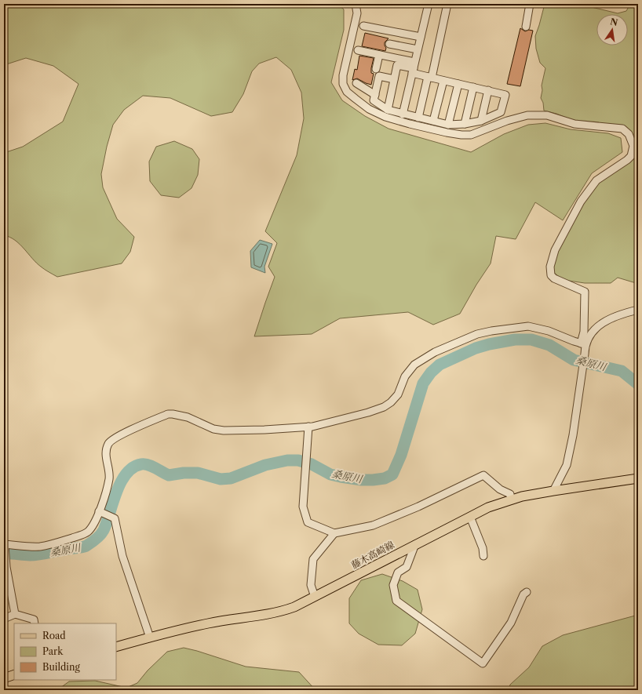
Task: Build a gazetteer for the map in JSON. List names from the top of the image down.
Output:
{
  "streets": {
    "main road": ["藤木高崎線"]
  },
  "water": ["桑原川"],
  "legend": ["Road", "Park", "Building"],
  "north": "top"
}
